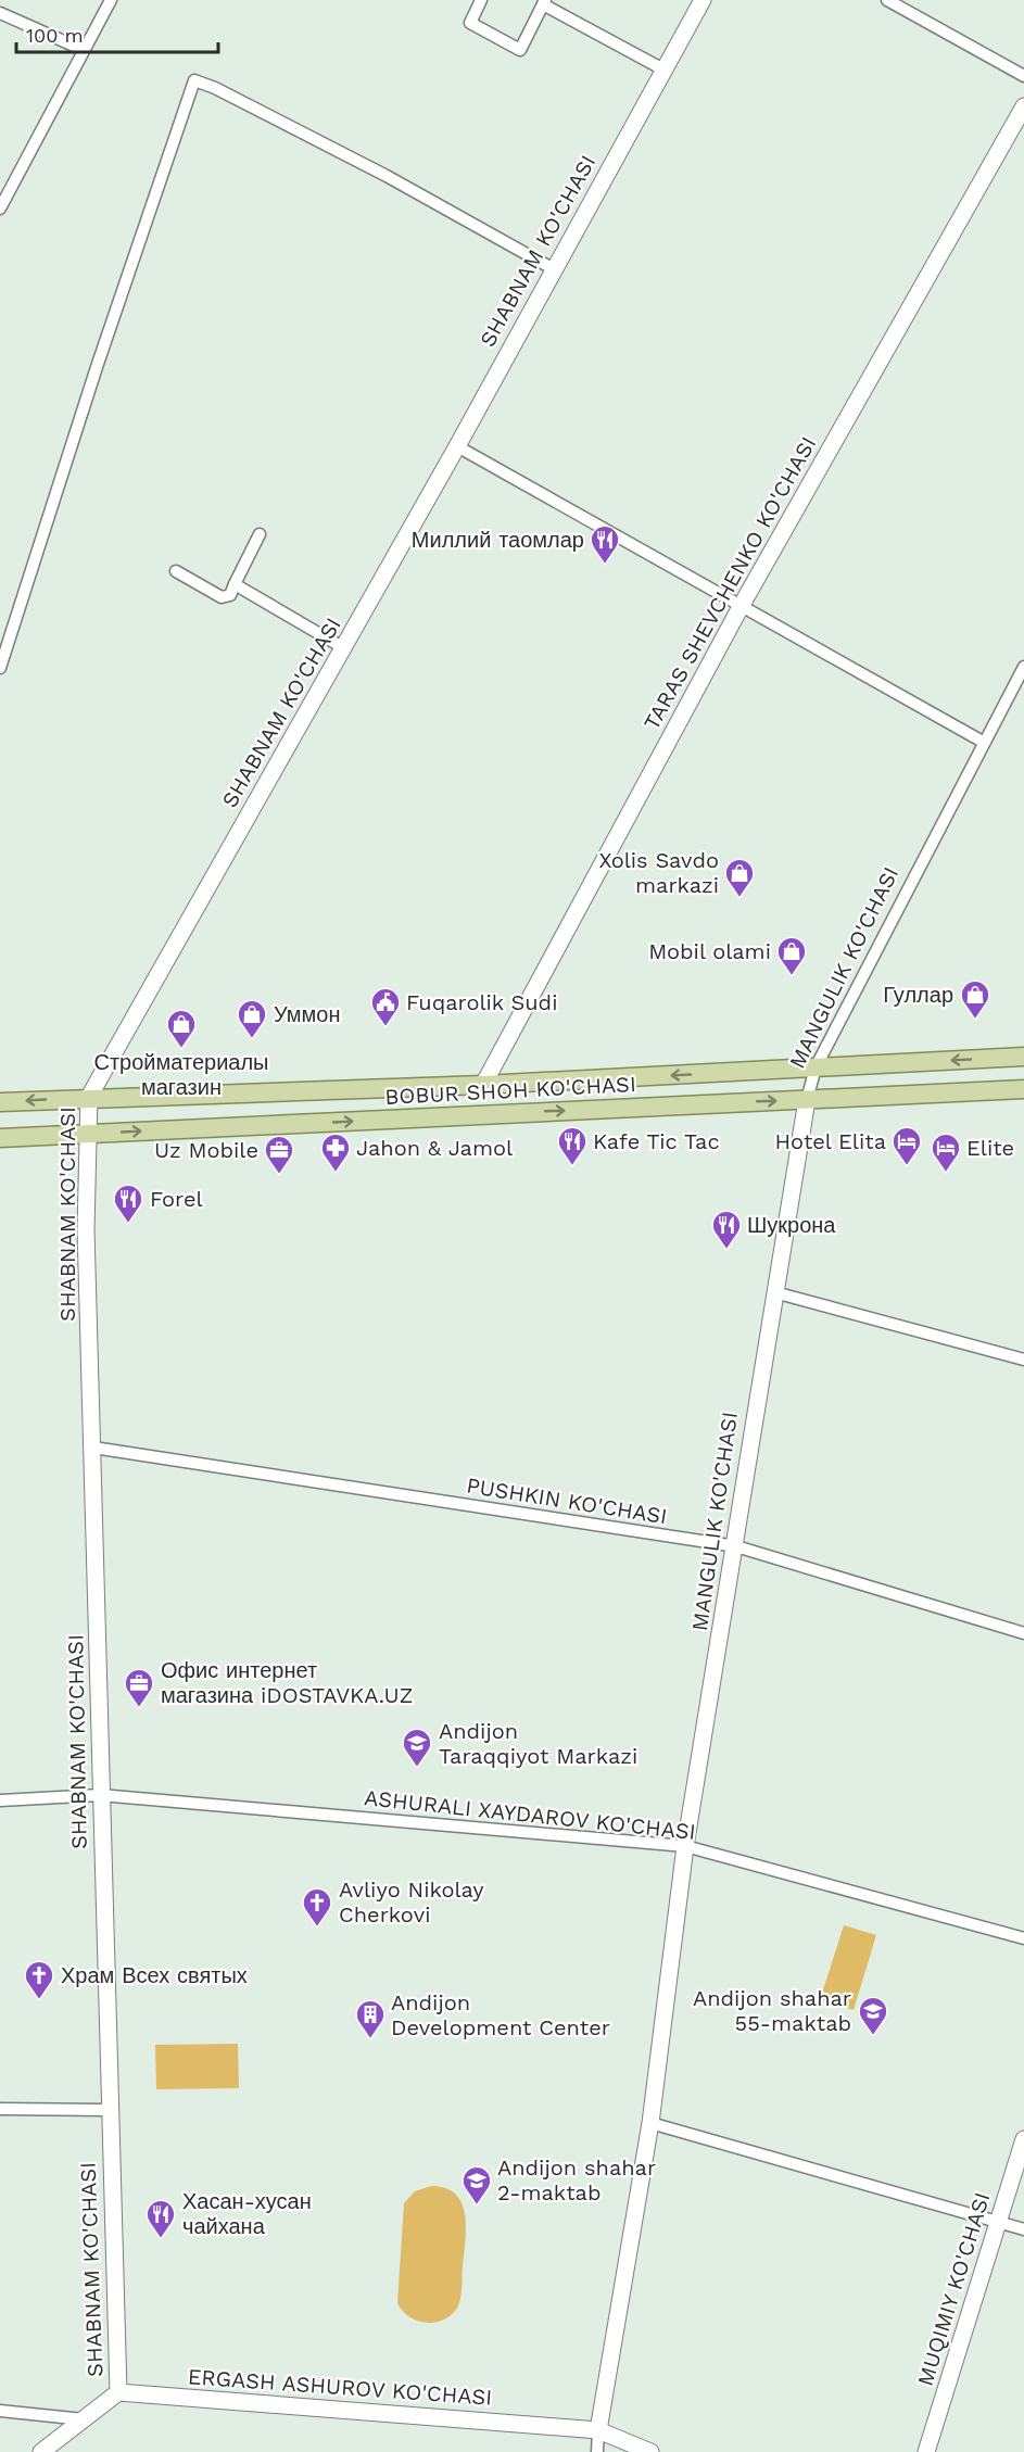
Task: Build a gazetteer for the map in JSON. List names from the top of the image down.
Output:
{
  "streets": {
    "main road": ["BOBUR SHOH KO'CHASI"],
    "street": [
      "SHABNAM KO'CHASI",
      "TARAS SHEVCHENKO KO'CHASI",
      "MANGULIK KO'CHASI",
      "PUSHKIN KO'CHASI",
      "ASHURALI XAYDAROV KO'CHASI",
      "MUQIMIY KO'CHASI",
      "ERGASH ASHUROV KO'CHASI"
    ]
  },
  "crossings": [
    ["SHABNAM KO'CHASI", "BOBUR SHOH KO'CHASI"],
    ["SHABNAM KO'CHASI", "PUSHKIN KO'CHASI"],
    ["SHABNAM KO'CHASI", "ASHURALI XAYDAROV KO'CHASI"],
    ["SHABNAM KO'CHASI", "ERGASH ASHUROV KO'CHASI"],
    ["TARAS SHEVCHENKO KO'CHASI", "BOBUR SHOH KO'CHASI"],
    ["MANGULIK KO'CHASI", "BOBUR SHOH KO'CHASI"],
    ["MANGULIK KO'CHASI", "PUSHKIN KO'CHASI"],
    ["MANGULIK KO'CHASI", "ASHURALI XAYDAROV KO'CHASI"],
    ["MANGULIK KO'CHASI", "ERGASH ASHUROV KO'CHASI"]
  ],
  "places": {
    "restaurant": [
      "Миллий таомлар",
      "Kafe Tic Tac",
      "Forel",
      "Шукрона",
      "Хасан-хусан чайхана"
    ],
    "shop": [
      "Xolis Savdo markazi",
      "Mobil olami",
      "Гуллар",
      "Уммон",
      "Стройматериалы магазин"
    ],
    "public building": ["Fuqarolik Sudi"],
    "hotel": ["Hotel Elita", "Elite"],
    "pharmacy": ["Jahon & Jamol"],
    "office": ["Uz Mobile", "Офис интернет магазина iDOSTAVKA.UZ"],
    "school or university": ["Andijon Taraqqiyot Markazi", "Andijon shahar 55-maktab", "Andijon shahar 2-maktab"],
    "church": ["Avliyo Nikolay Cherkovi", "Храм Всех святых"],
    "building": ["Andijon Development Center"]
  },
  "scale_bar": "100 m"
}
